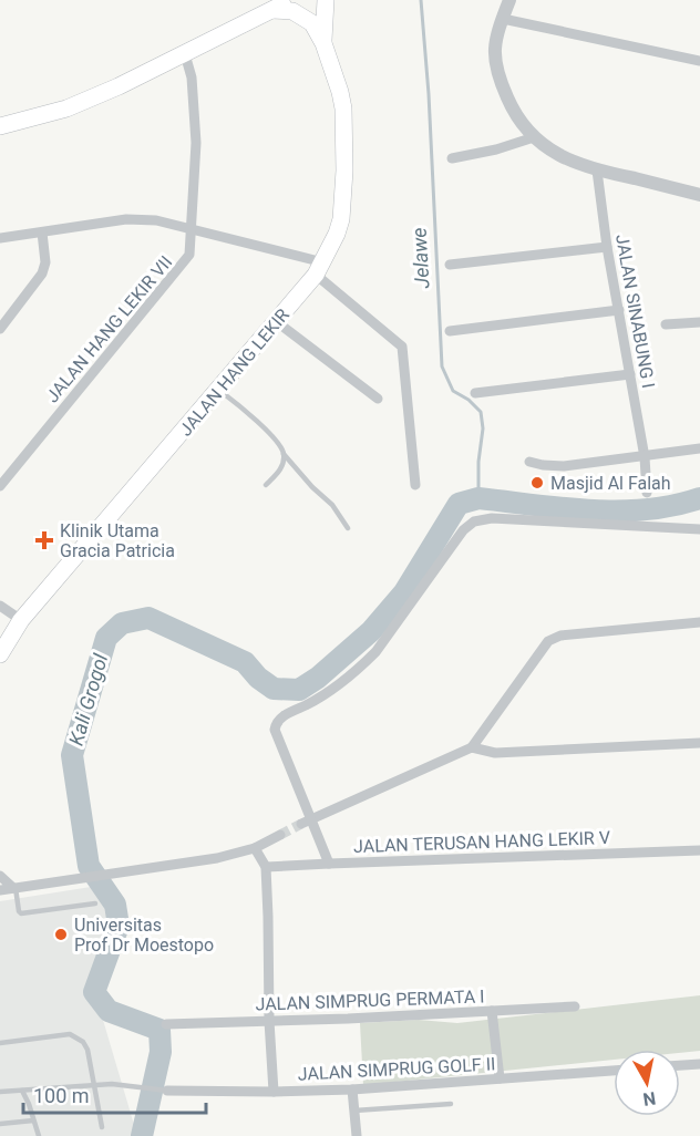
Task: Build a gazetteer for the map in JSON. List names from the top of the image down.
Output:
{
  "streets": {
    "main road": ["JALAN HANG LEKIR"],
    "street": [
      "JALAN SINABUNG I",
      "JALAN HANG LEKIR VII",
      "JALAN TERUSAN HANG LEKIR V",
      "JALAN SIMPRUG PERMATA I",
      "JALAN SIMPRUG GOLF II"
    ]
  },
  "water": ["Jelawe", "Kali Grogol"],
  "places": {
    "other": ["Masjid Al Falah", "Universitas Prof Dr Moestopo"],
    "health": ["Klinik Utama Gracia Patricia"]
  },
  "scale_bar": "100 m",
  "north": "bottom"
}
